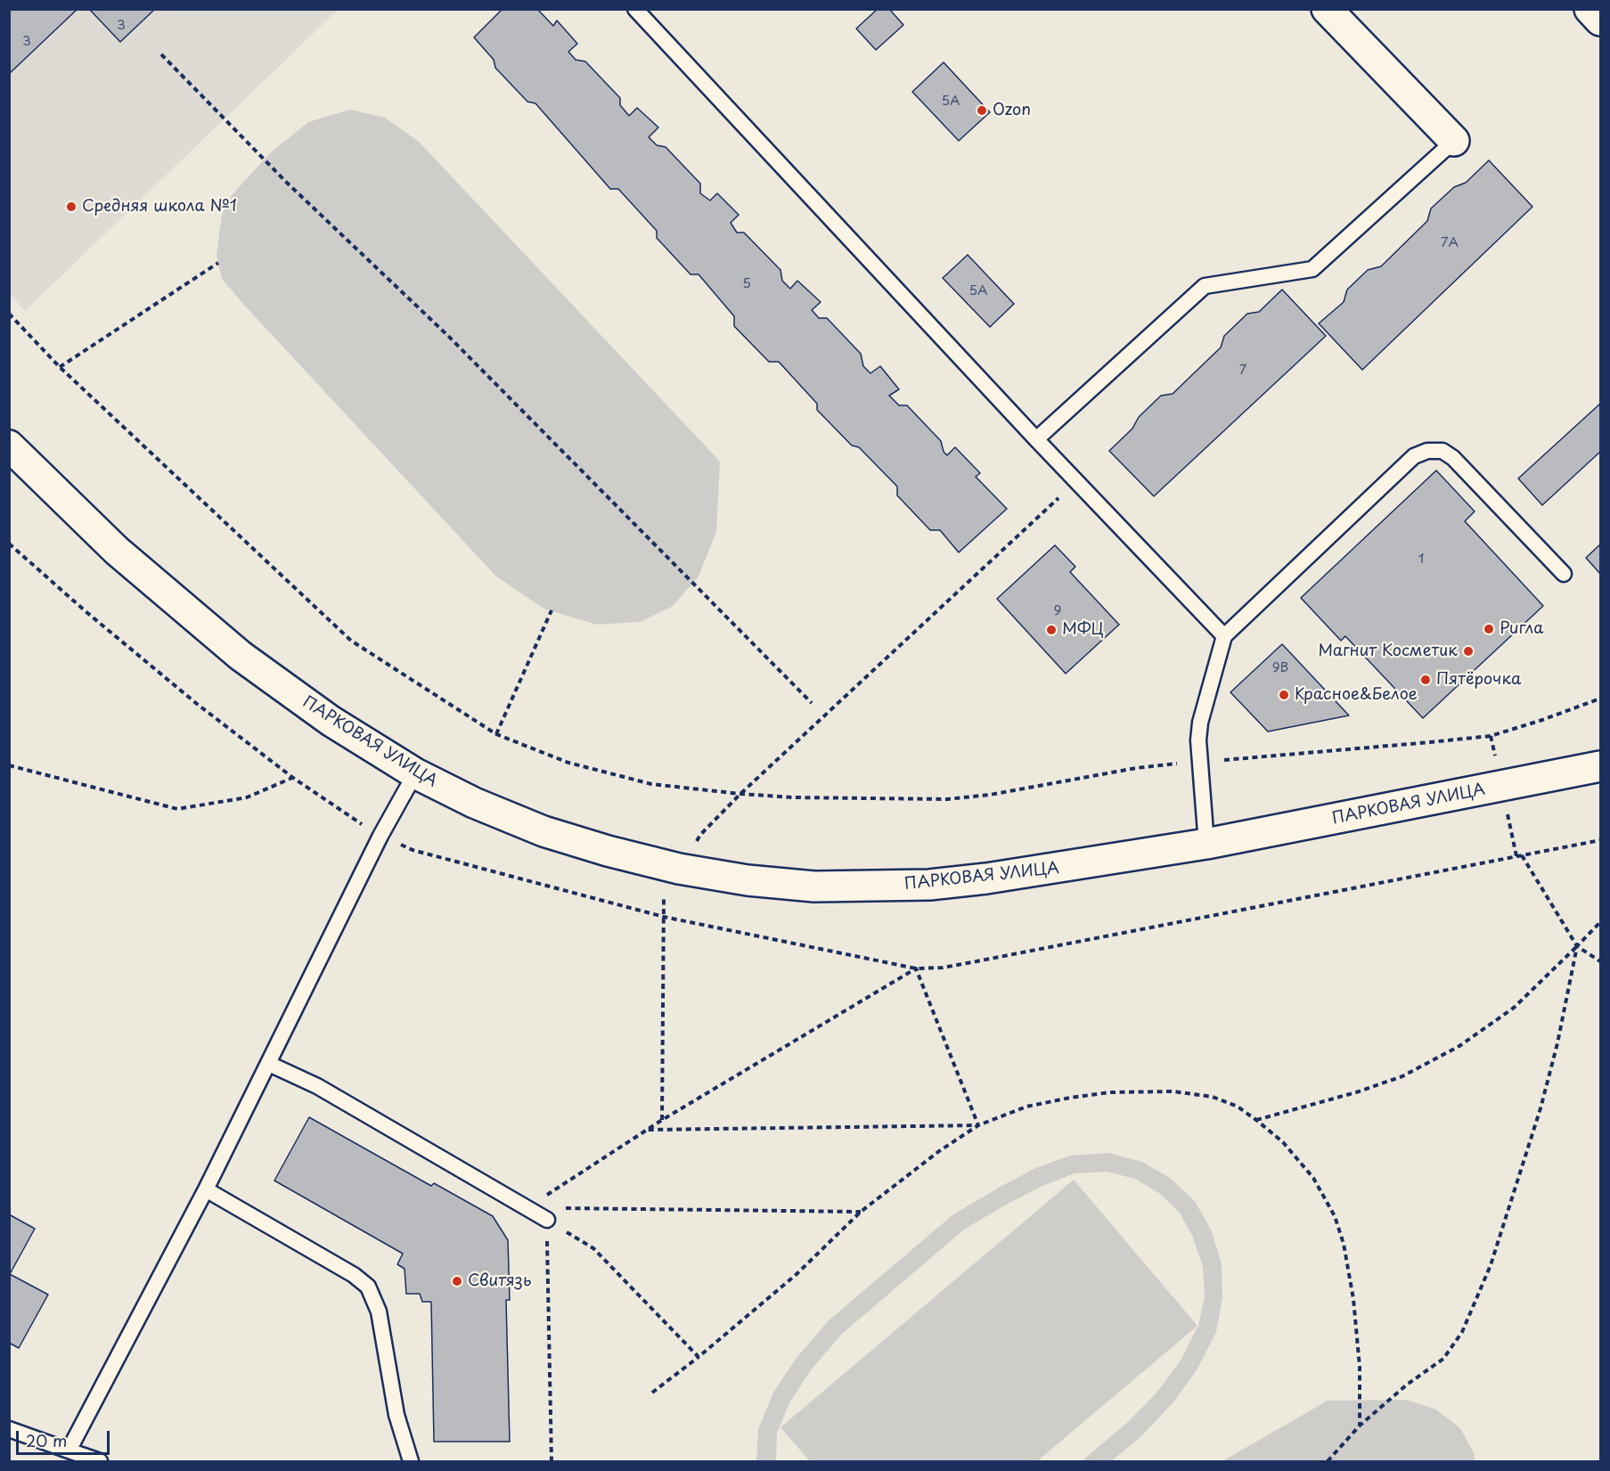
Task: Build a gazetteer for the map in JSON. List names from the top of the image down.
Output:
{
  "streets": {
    "street": ["ПАРКОВАЯ УЛИЦА"]
  },
  "places": [
    "Ozon",
    "Средняя школа №1",
    "Ригла",
    "МФЦ",
    "Магнит Косметик",
    "Пятёрочка",
    "Красное&Белое",
    "Свитязь"
  ],
  "house_numbers": [
    "3",
    "3",
    "5А",
    "7А",
    "5",
    "5А",
    "7",
    "1",
    "9",
    "9В"
  ],
  "scale_bar": "20 m"
}
